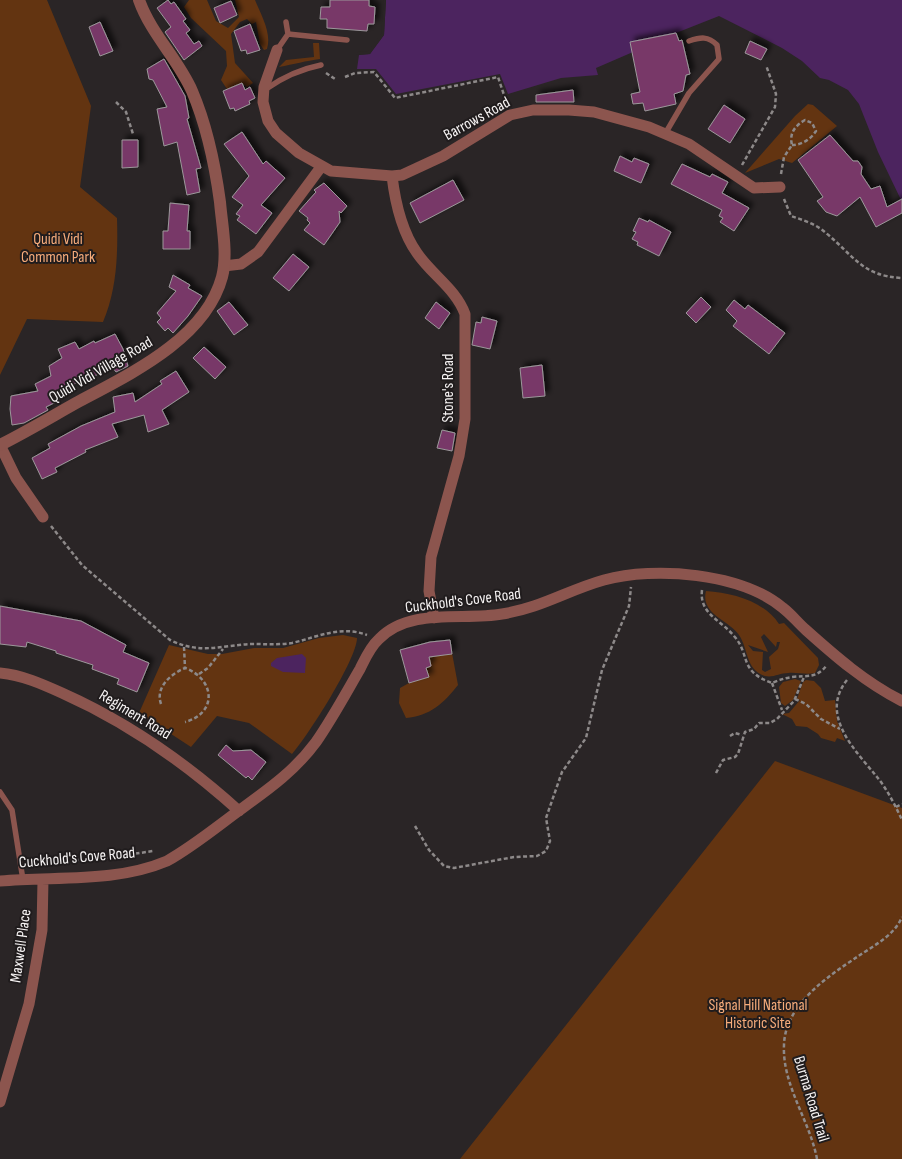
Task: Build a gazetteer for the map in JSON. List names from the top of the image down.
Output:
{
  "streets": {
    "street": [
      "Barrows Road",
      "Quidi Vidi Village Road",
      "Stone's Road",
      "Cuckhold's Cove Road",
      "Regiment Road",
      "Maxwell Place"
    ],
    "path": ["Burma Road Trail"]
  },
  "crossings": [
    ["Barrows Road", "Stone's Road"],
    ["Stone's Road", "Cuckhold's Cove Road"],
    ["Cuckhold's Cove Road", "Regiment Road"],
    ["Cuckhold's Cove Road", "Maxwell Place"]
  ],
  "parks": ["Quidi Vidi Common Park", "Signal Hill National Historic Site"]
}
